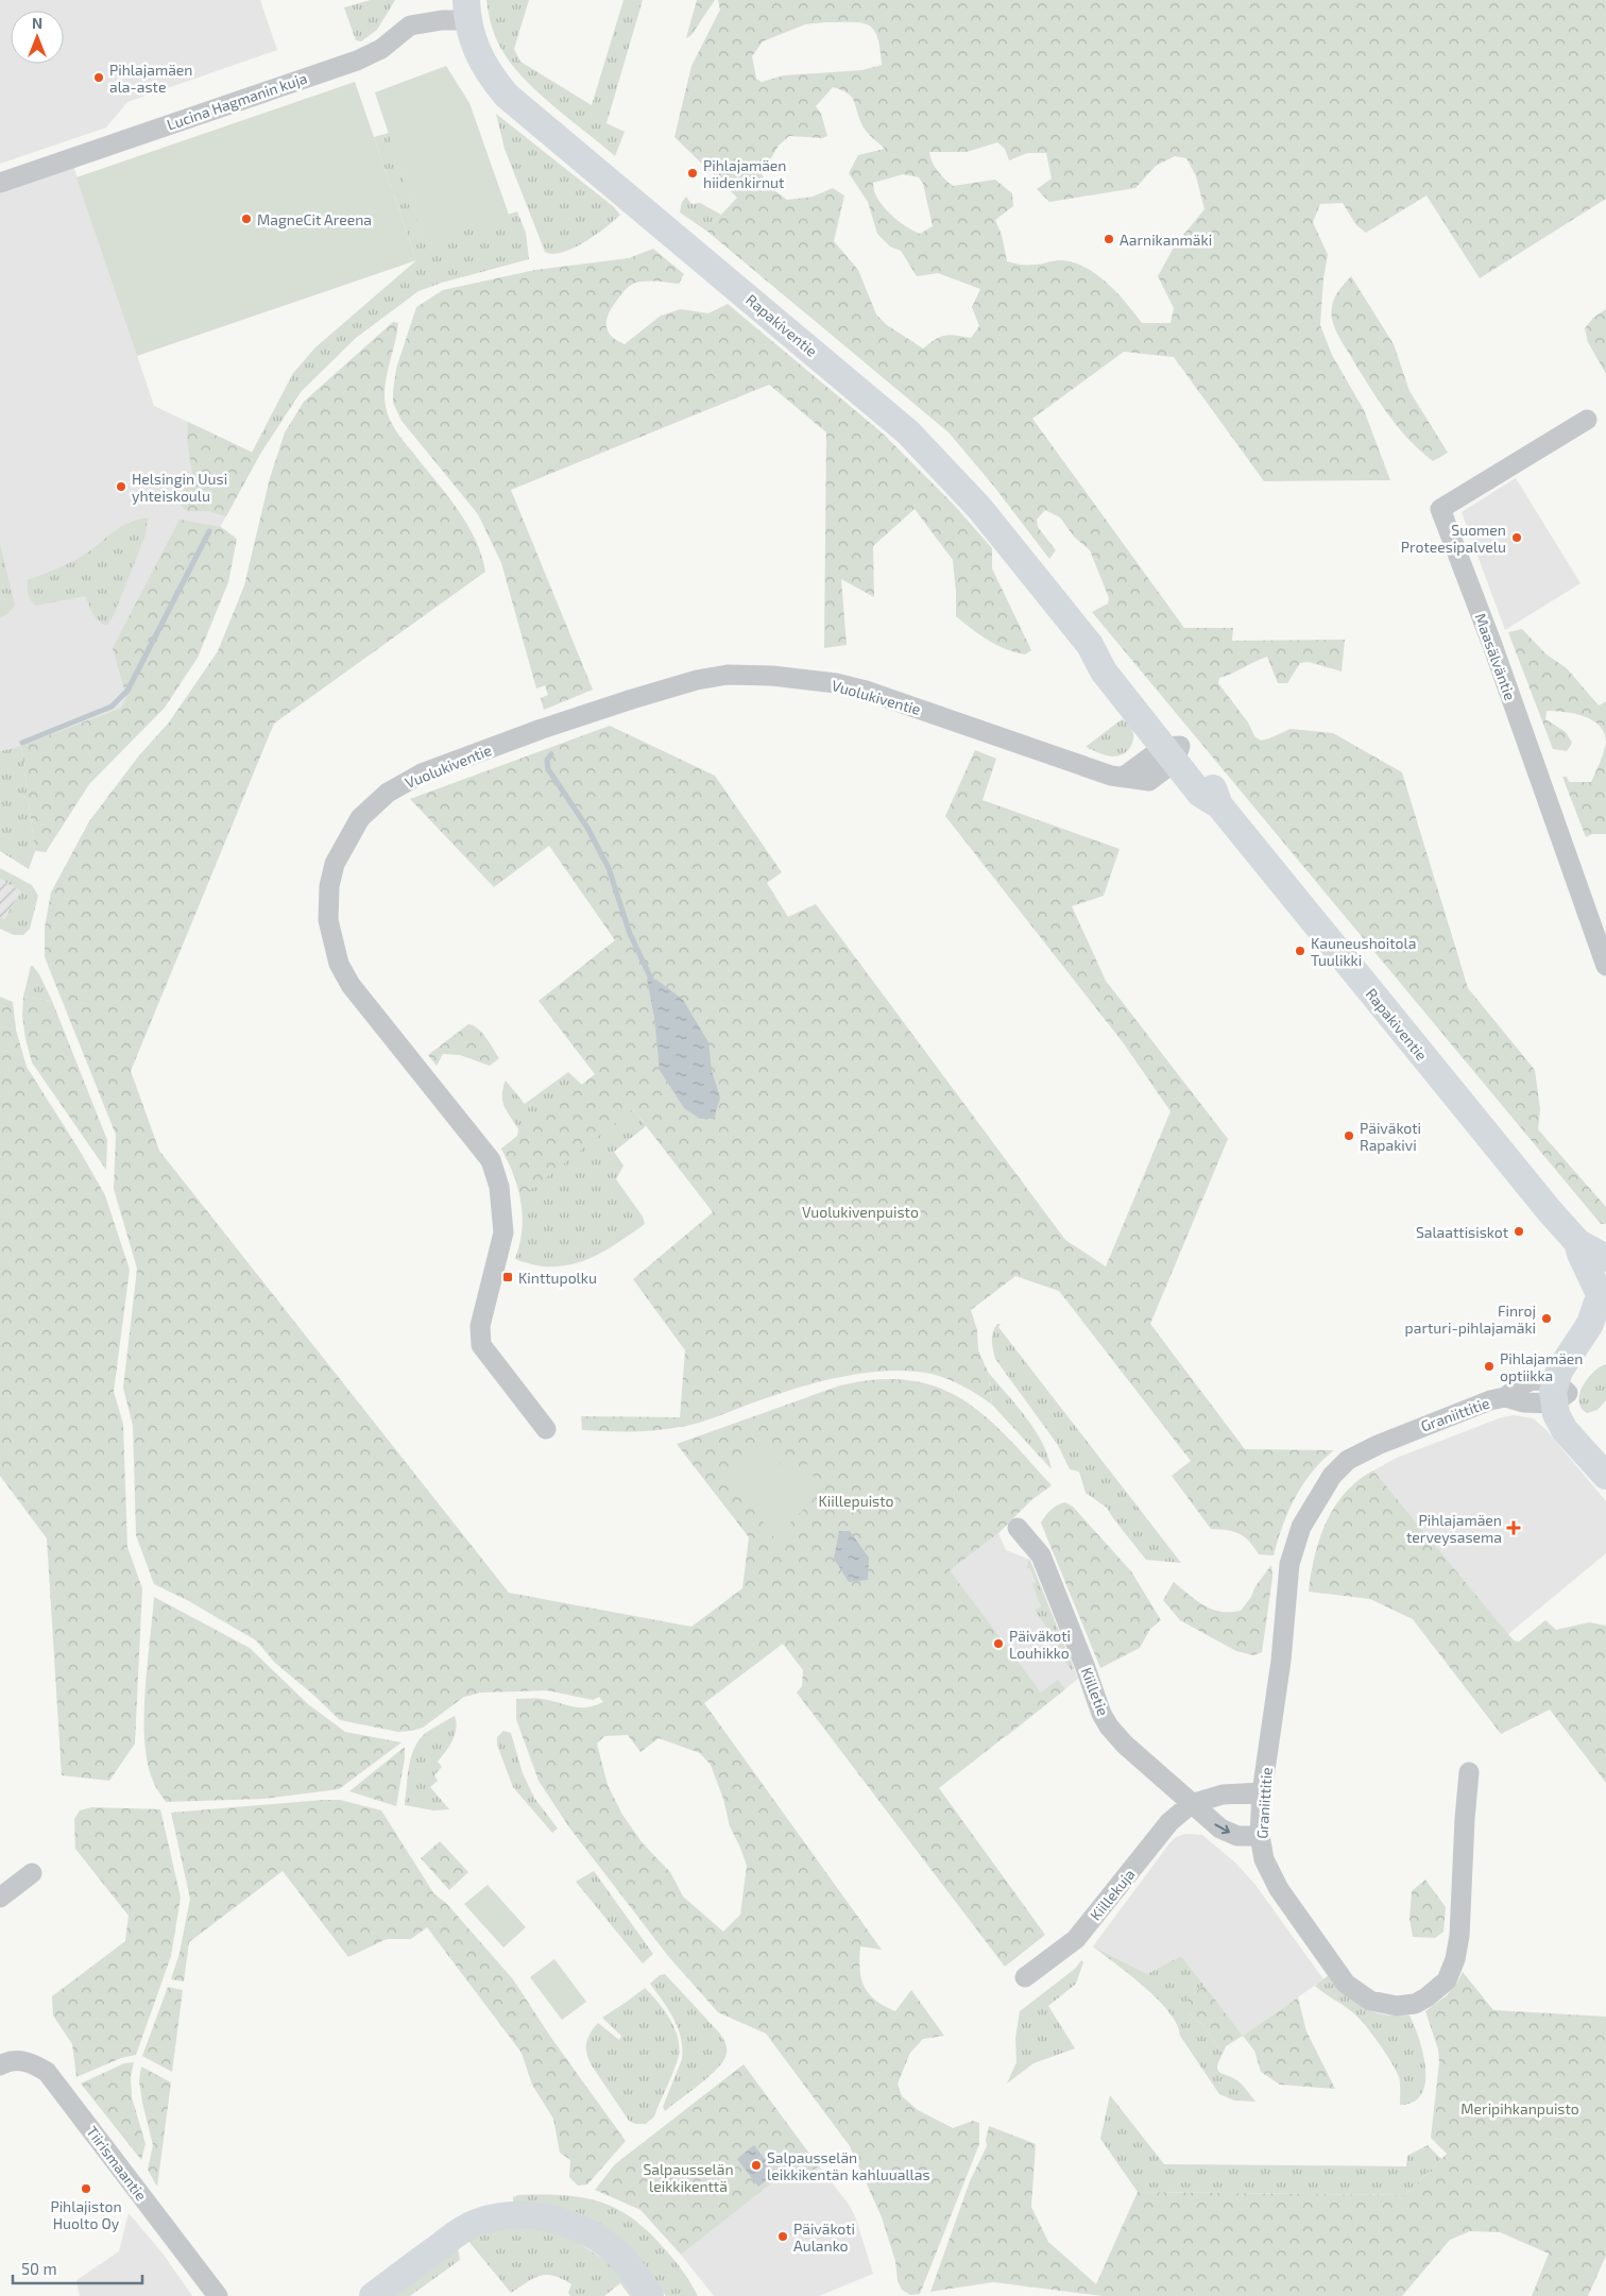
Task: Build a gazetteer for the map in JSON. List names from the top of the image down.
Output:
{
  "streets": {
    "main road": ["Rapakiventie"],
    "street": [
      "Lucina Hagmanin kuja",
      "Maasälväntie",
      "Vuolukiventie",
      "Graniittitie",
      "Kiilletie",
      "Kiillekuja",
      "Tiirismaantie"
    ]
  },
  "crossings": [
    ["Lucina Hagmanin kuja", "Rapakiventie"],
    ["Rapakiventie", "Vuolukiventie"],
    ["Graniittitie", "Kiilletie"],
    ["Kiilletie", "Kiillekuja"]
  ],
  "parks": [
    "Vuolukivenpuisto",
    "Kiillepuisto",
    "Meripihkanpuisto",
    "Salpausselän leikkikenttä"
  ],
  "places": {
    "other": [
      "Pihlajamäen ala-aste",
      "Pihlajamäen hiidenkirnut",
      "MagneCit Areena",
      "Aarnikanmäki",
      "Helsingin Uusi yhteiskoulu",
      "Suomen Proteesipalvelu",
      "Kauneushoitola Tuulikki",
      "Päiväkoti Rapakivi",
      "Salaattisiskot",
      "Finroj parturi-pihlajamäki",
      "Pihlajamäen optiikka",
      "Päiväkoti Louhikko",
      "Salpausselän leikkikentän kahluuallas",
      "Pihlajiston Huolto Oy",
      "Päiväkoti Aulanko"
    ],
    "transit": ["Kinttupolku"],
    "health": ["Pihlajamäen terveysasema"]
  },
  "scale_bar": "50 m",
  "north": "top"
}
